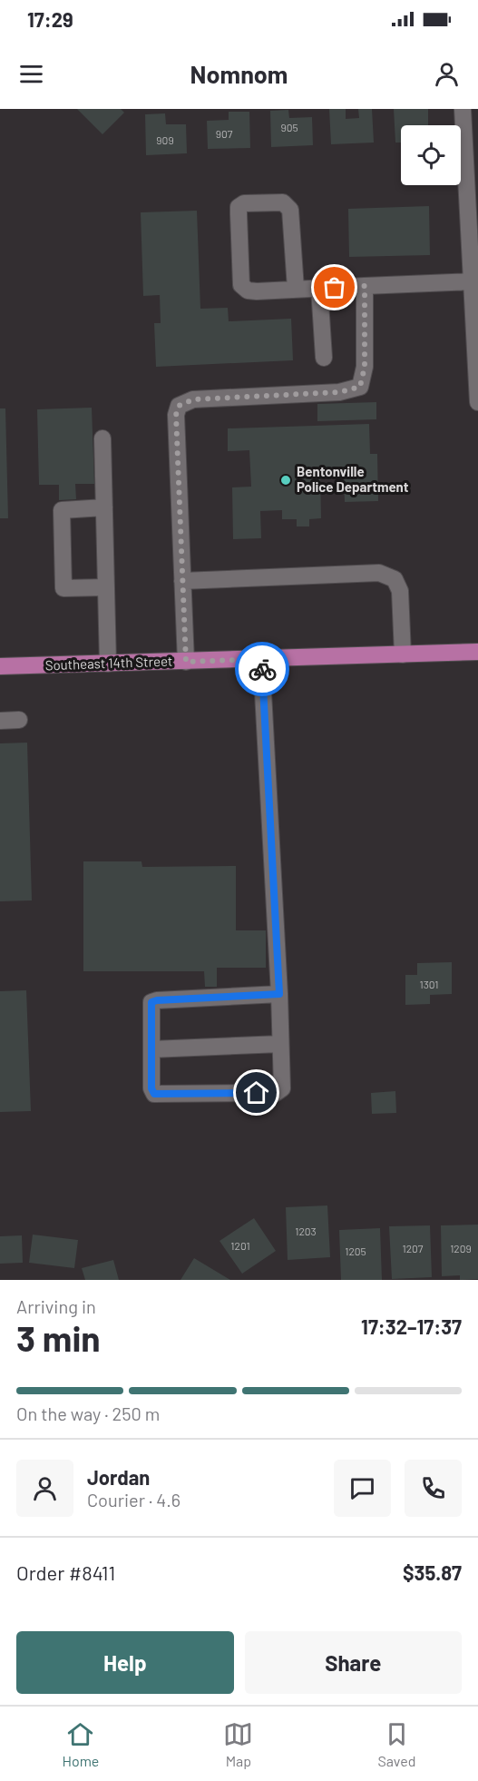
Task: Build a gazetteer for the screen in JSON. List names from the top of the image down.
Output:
{
  "streets": {
    "main road": ["Southeast 14th Street"]
  },
  "places": ["Bentonville Police Department"],
  "house_numbers": [
    "905",
    "907",
    "909",
    "1301",
    "1203",
    "1201",
    "1207",
    "1209",
    "1205"
  ],
  "page": {
    "status": "17:29",
    "header": "Nomnom",
    "heading": ["3 min", "Arriving in", "17:32–17:37"],
    "panel": [
      "Jordan",
      "Courier · 4.6",
      "Order #8411",
      "$35.87"
    ],
    "bar": "On the way · 250 m",
    "buttons": ["Help", "Share"],
    "tabs": ["Home", "Map", "Saved"]
  }
}
